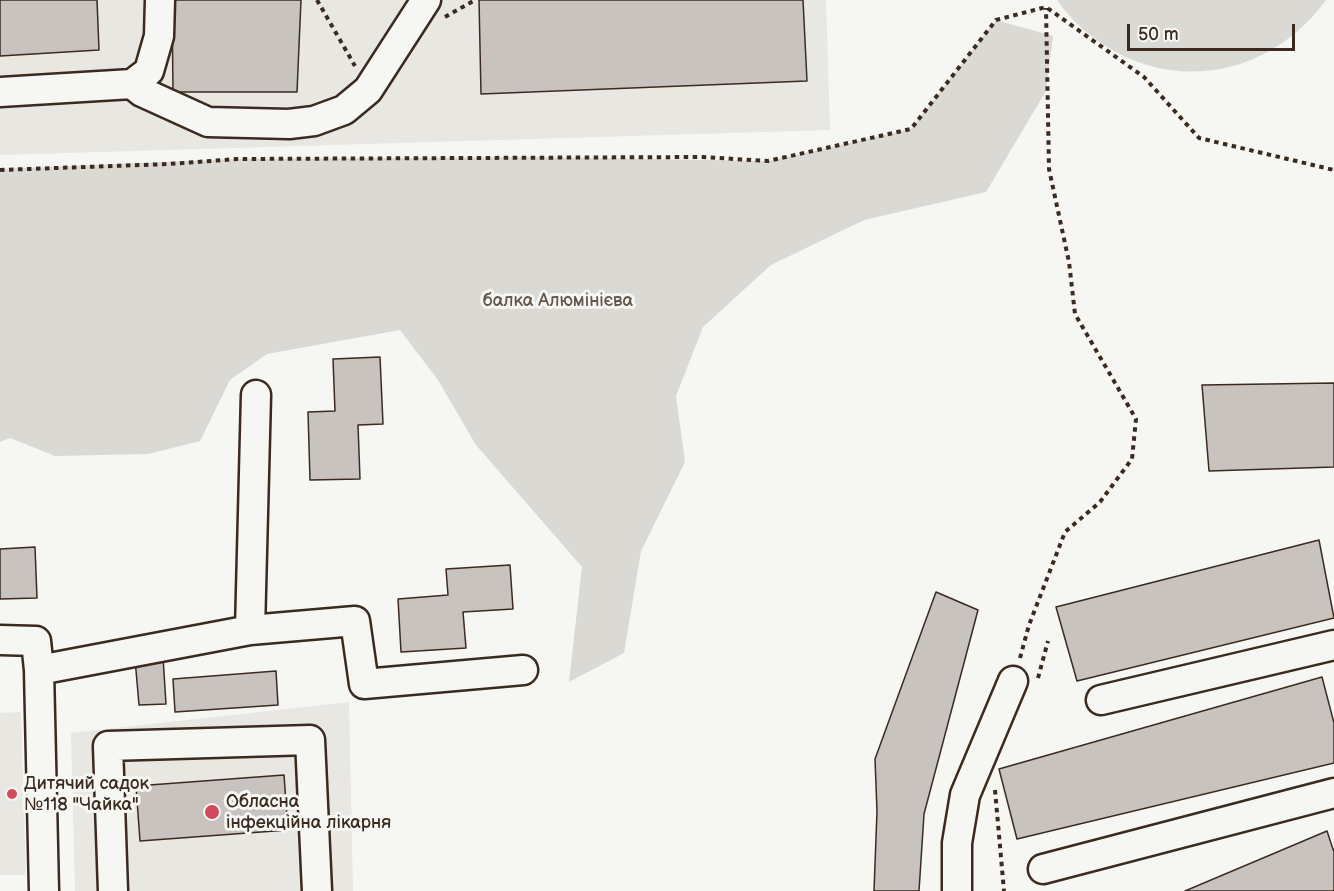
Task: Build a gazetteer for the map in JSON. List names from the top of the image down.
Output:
{
  "parks": ["балка Алюмінієва"],
  "places": ["Дитячий садок №118 \"Чайка\"", "Обласна інфекційна лікарня"],
  "scale_bar": "50 m"
}
